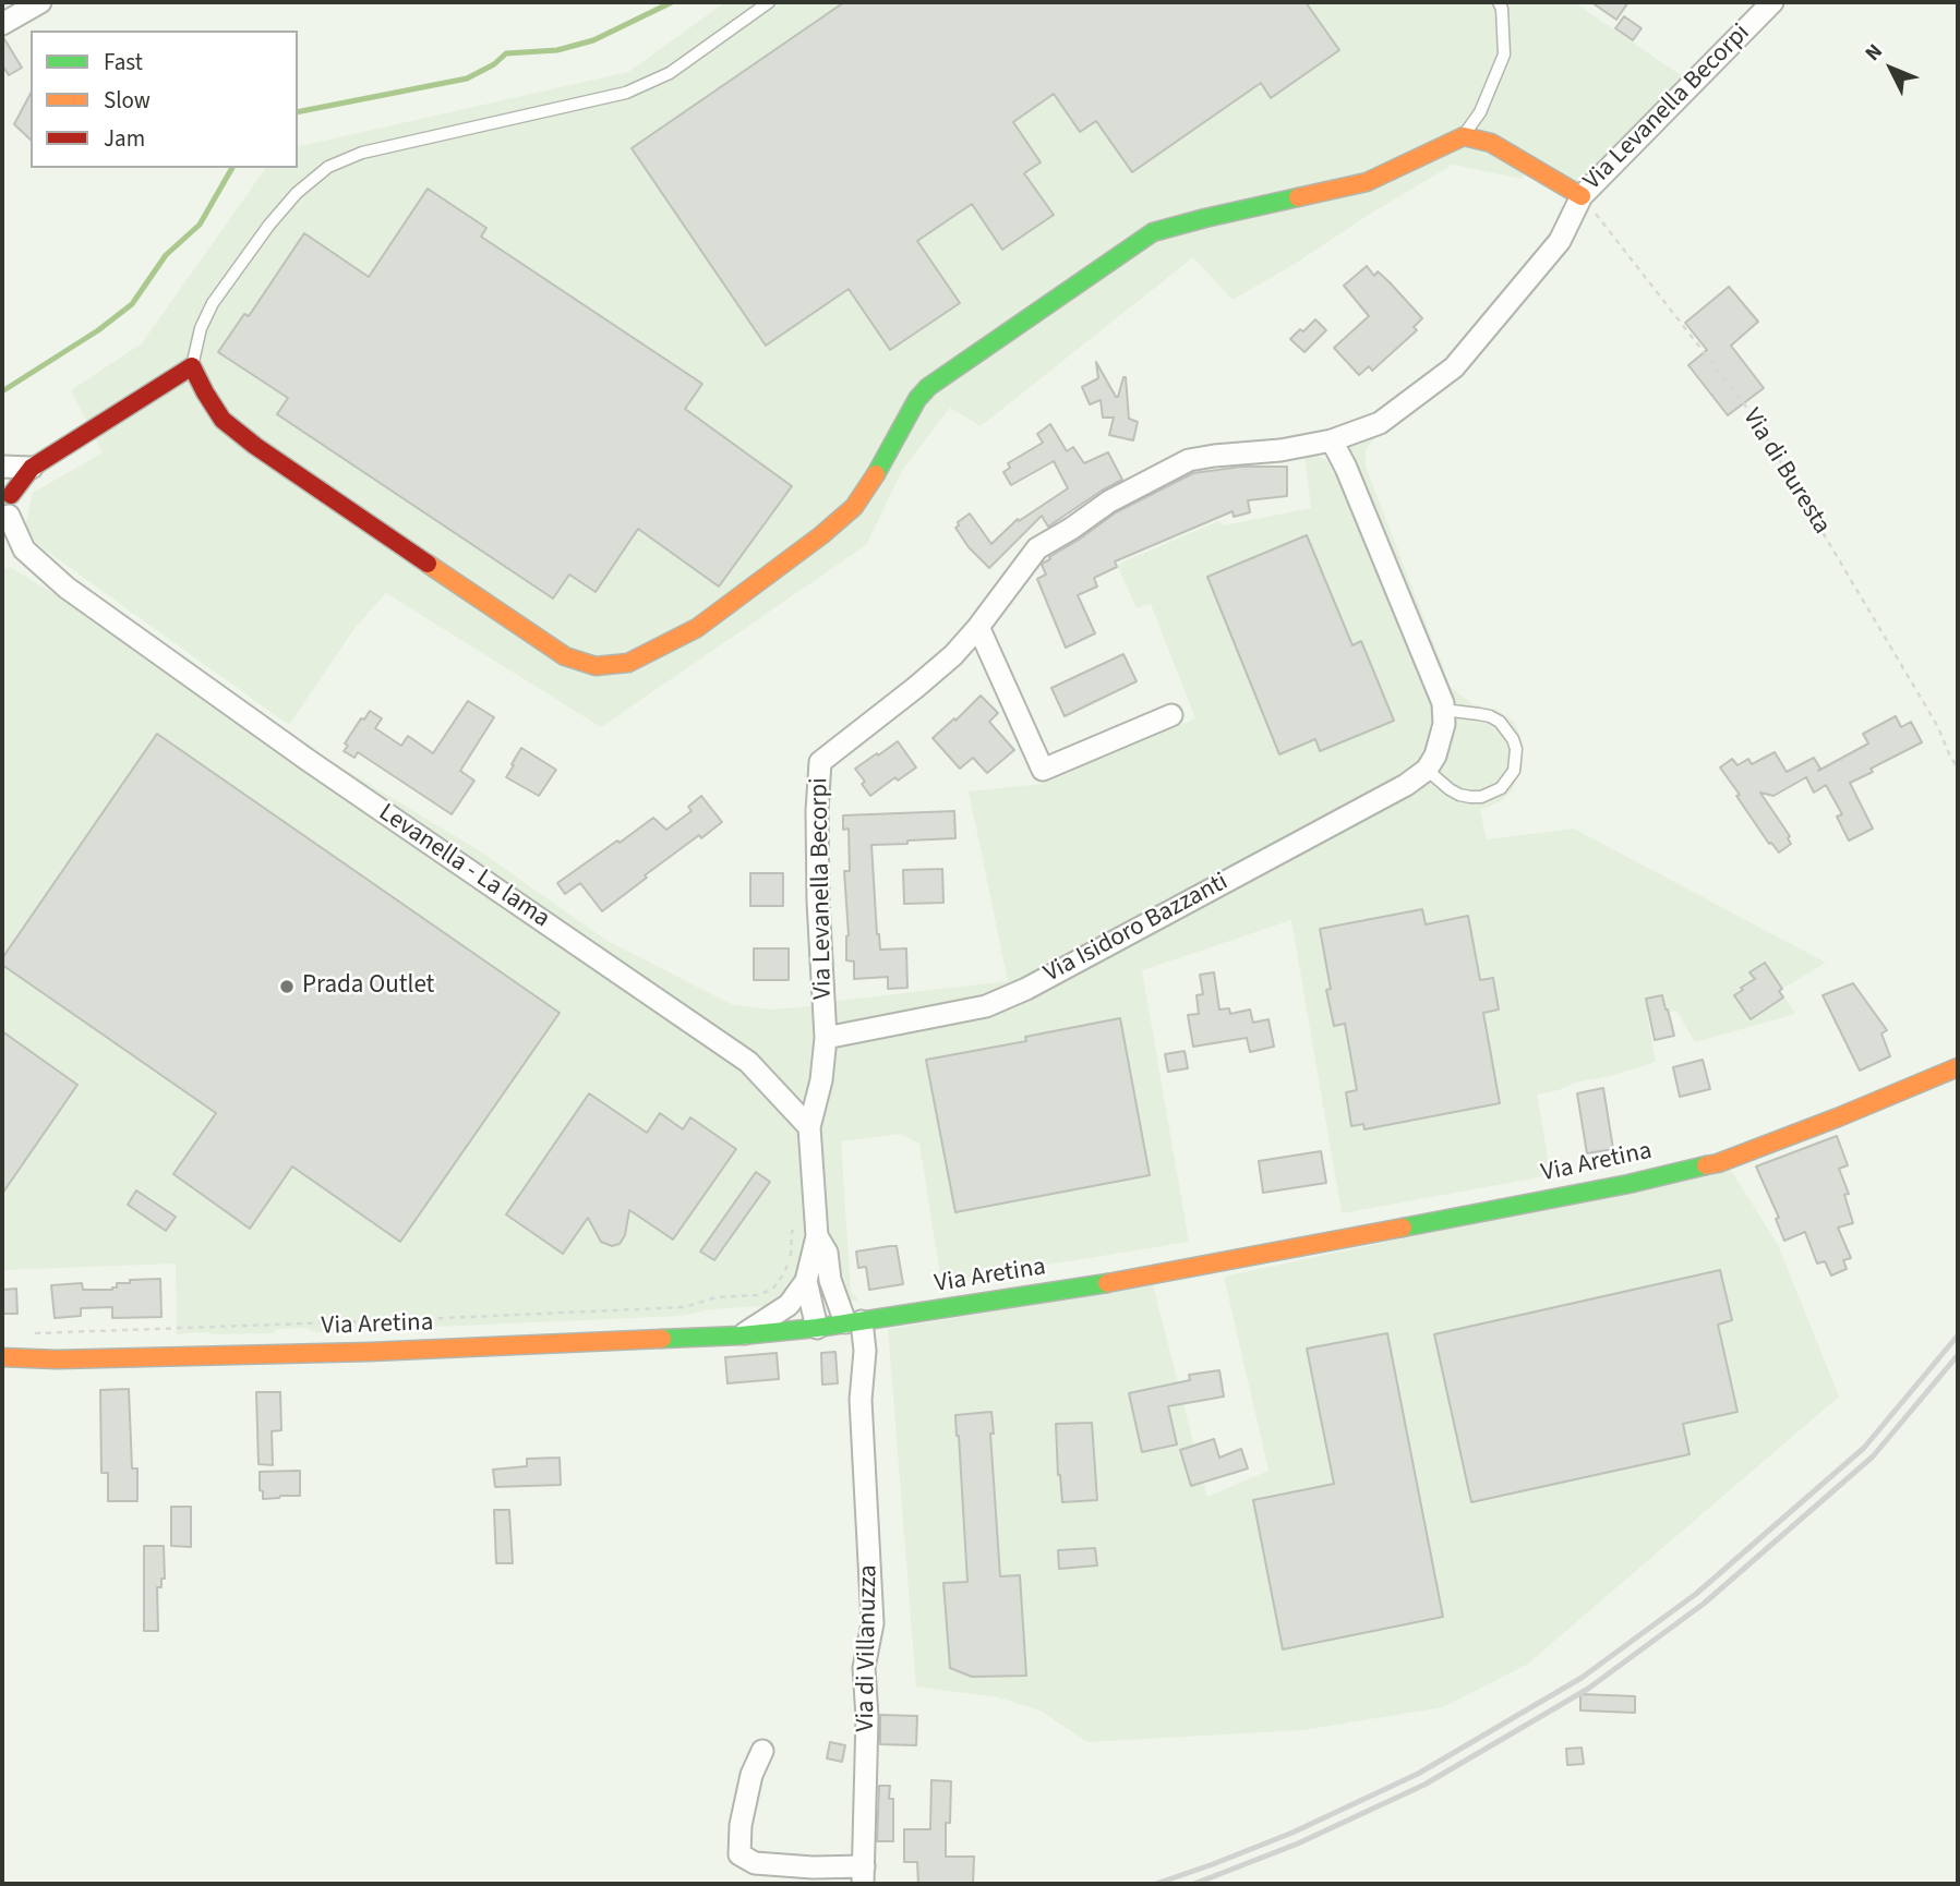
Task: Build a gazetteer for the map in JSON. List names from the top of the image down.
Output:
{
  "streets": {
    "street": [
      "Via Levanella Becorpi",
      "Levanella - La lama",
      "Via Isidoro Bazzanti",
      "Via Aretina",
      "Via di Villanuzza"
    ],
    "path": ["Via di Buresta"]
  },
  "crossings": [
    ["Via Levanella Becorpi", "Via di Buresta"],
    ["Via Levanella Becorpi", "Levanella - La lama"],
    ["Via Levanella Becorpi", "Via Isidoro Bazzanti"],
    ["Via Aretina", "Via di Villanuzza"]
  ],
  "places": ["Prada Outlet"],
  "legend": ["Fast", "Slow", "Jam"],
  "north": "top left"
}
